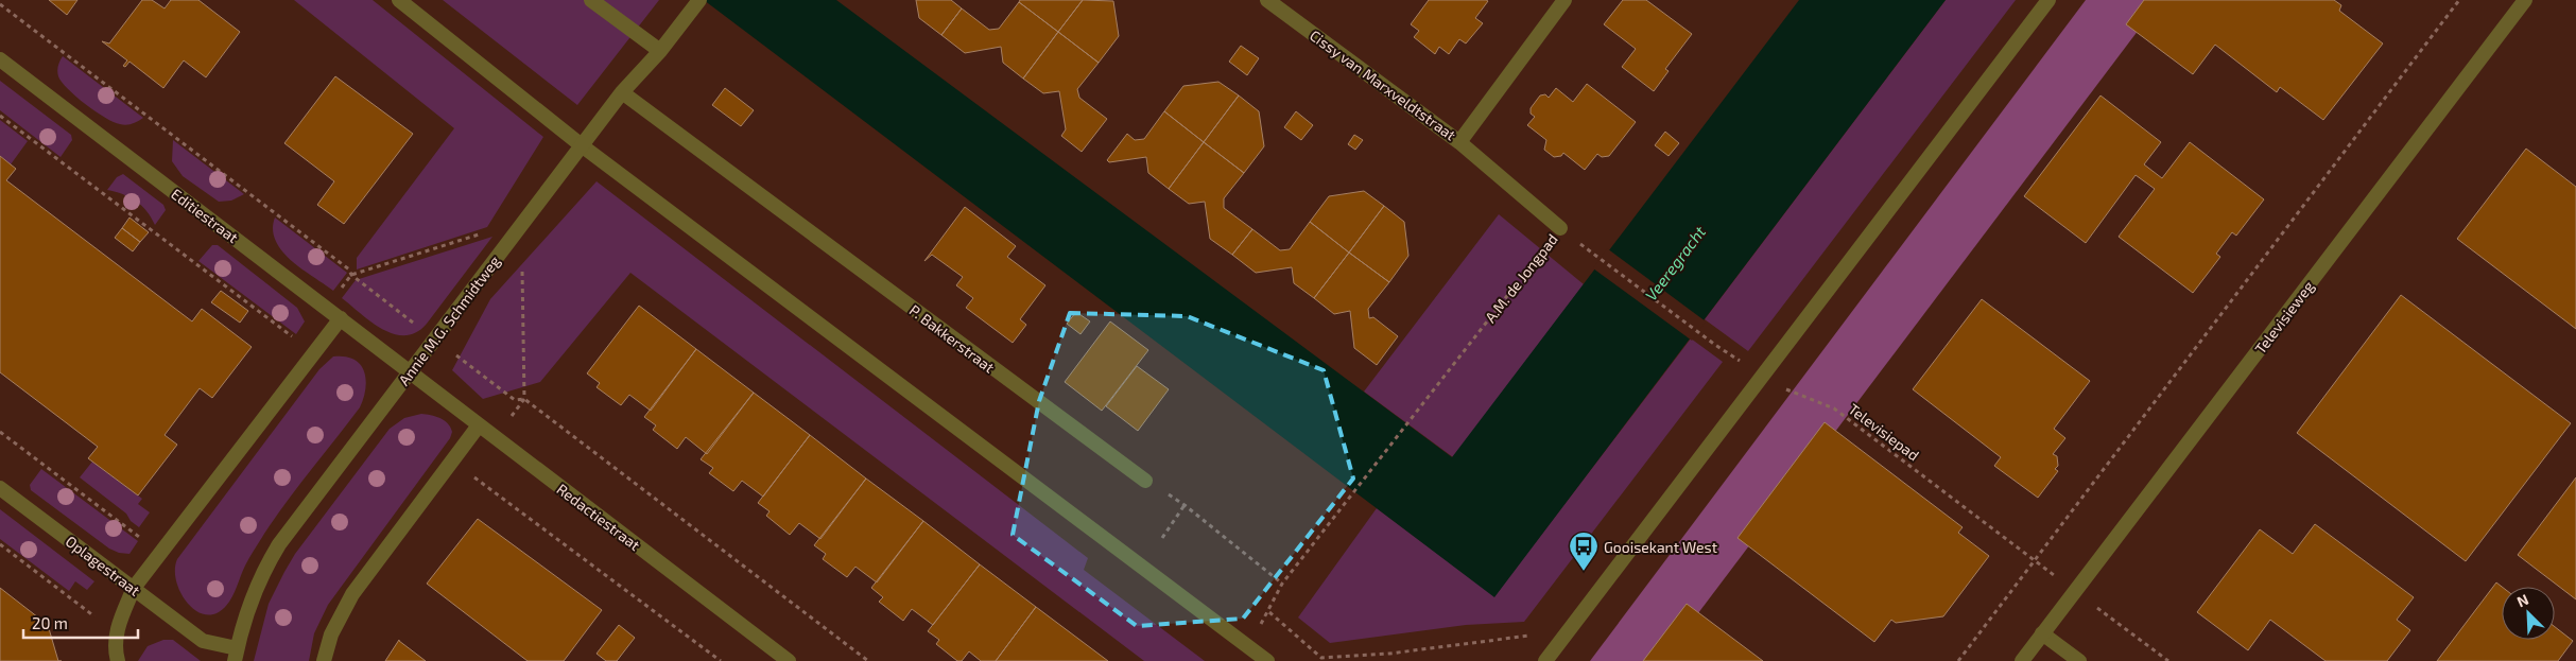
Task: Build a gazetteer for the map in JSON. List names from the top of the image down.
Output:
{
  "streets": {
    "street": [
      "Cissy van Marxveldtstraat",
      "Editiestraat",
      "A.M. de Jongpad",
      "Televisieweg",
      "Annie M.G. Schmidtweg",
      "P. Bakkerstraat",
      "Redactiestraat",
      "Oplagestraat"
    ],
    "path": ["Televisiepad"]
  },
  "crossings": [
    ["Cissy van Marxveldtstraat", "A.M. de Jongpad"],
    ["Editiestraat", "Annie M.G. Schmidtweg"],
    ["Editiestraat", "Redactiestraat"],
    ["Televisieweg", "Televisiepad"],
    ["Annie M.G. Schmidtweg", "P. Bakkerstraat"],
    ["Annie M.G. Schmidtweg", "Redactiestraat"],
    ["Annie M.G. Schmidtweg", "Oplagestraat"]
  ],
  "water": ["Veeregracht"],
  "places": {
    "bus stop": ["Gooisekant West"]
  },
  "scale_bar": "20 m",
  "north": "top left"
}
